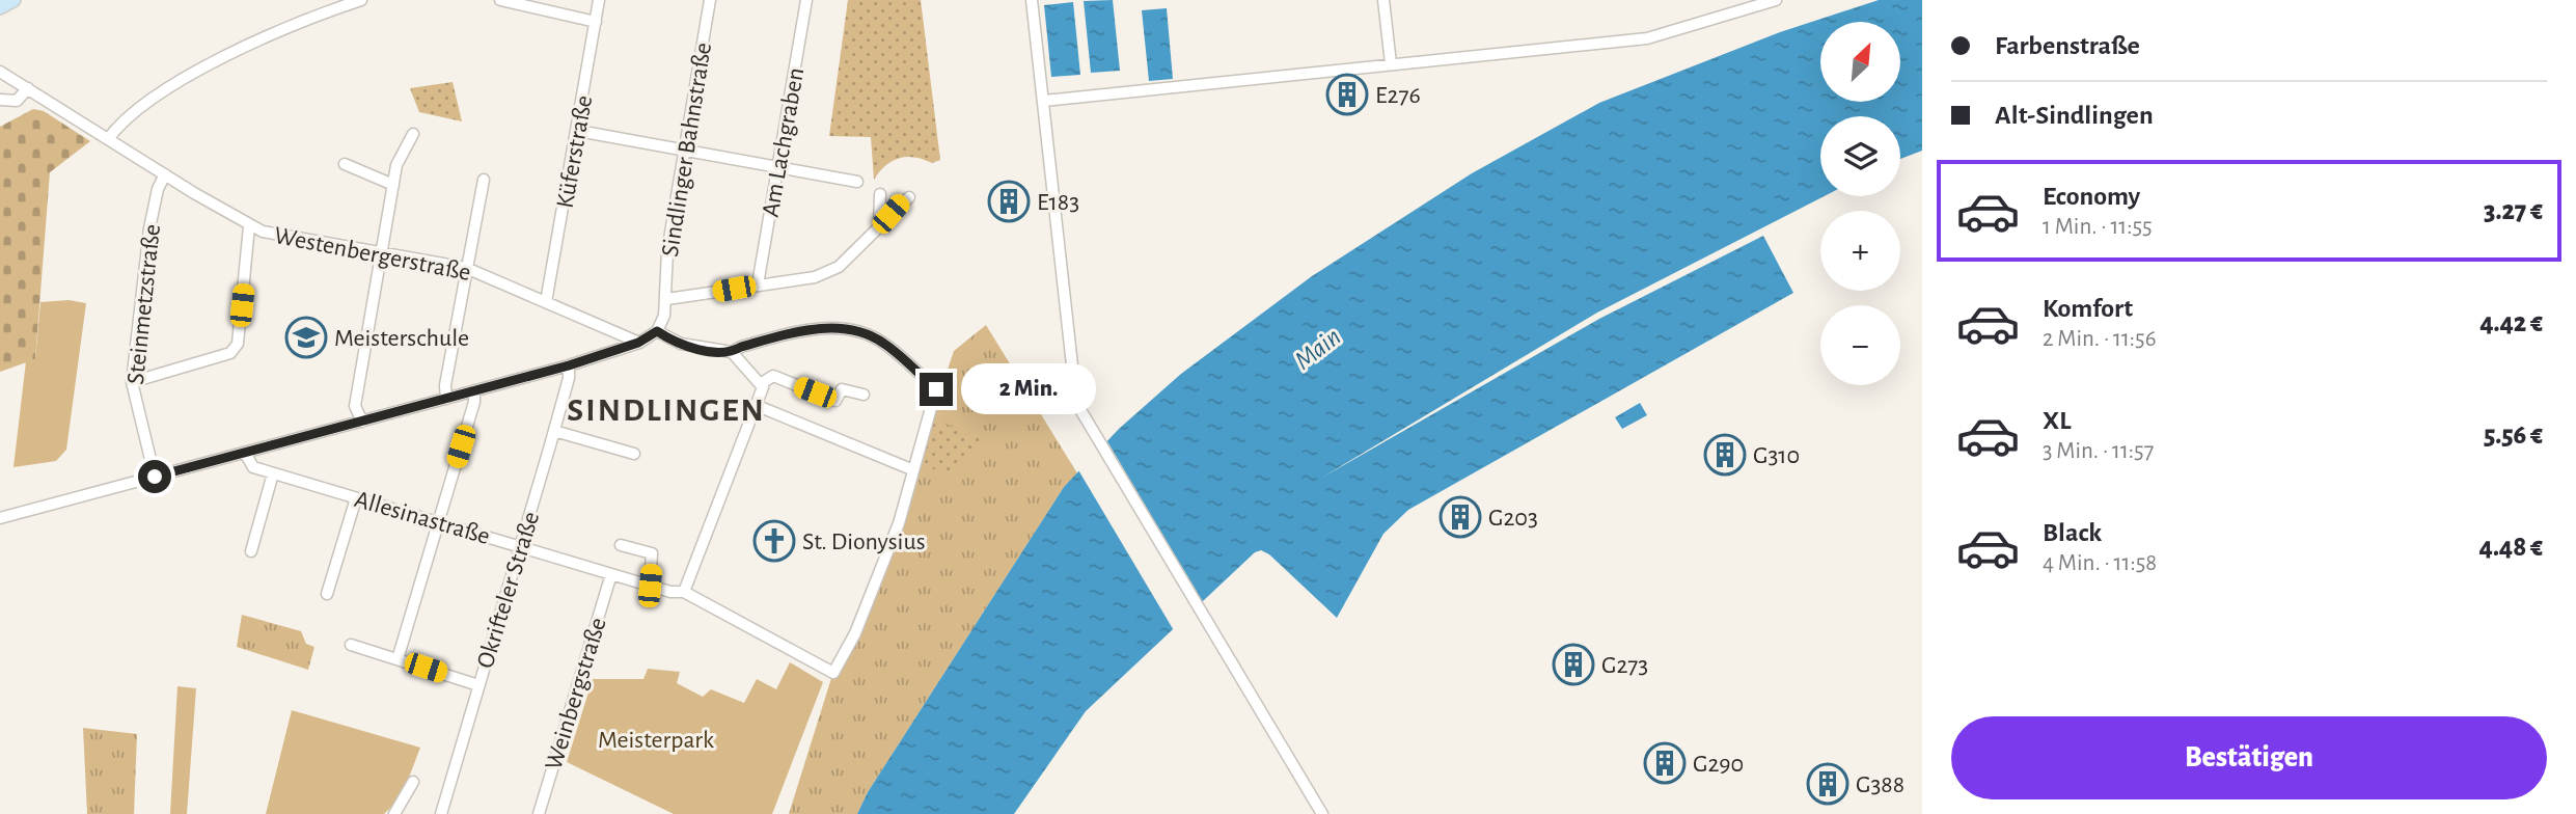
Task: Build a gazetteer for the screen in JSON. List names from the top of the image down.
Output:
{
  "streets": {
    "street": [
      "Am Lachgraben",
      "Sindlinger Bahnstraße",
      "Küferstraße",
      "Westenbergerstraße",
      "Steinmetzstraße",
      "Allesinastraße",
      "Okrifteler Straße",
      "Weinbergstraße"
    ]
  },
  "crossings": [
    ["Küferstraße", "Westenbergerstraße"],
    ["Westenbergerstraße", "Steinmetzstraße"],
    ["Allesinastraße", "Okrifteler Straße"],
    ["Allesinastraße", "Weinbergstraße"]
  ],
  "districts": ["SINDLINGEN"],
  "water": ["Main"],
  "parks": ["Meisterpark"],
  "places": {
    "building": [
      "E276",
      "E183",
      "G310",
      "G203",
      "G273",
      "G290",
      "G388"
    ],
    "school or university": ["Meisterschule"],
    "church": ["St. Dionysius"]
  },
  "north": "top right",
  "page": {
    "banner": ["Farbenstraße", "Alt-Sindlingen"],
    "map_buttons": ["+", "−"],
    "list": [
      {
        "name": "Economy",
        "note": "1 Min. · 11:55",
        "value": "3.27 €"
      },
      {
        "name": "Komfort",
        "note": "2 Min. · 11:56",
        "value": "4.42 €"
      },
      {
        "name": "XL",
        "note": "3 Min. · 11:57",
        "value": "5.56 €"
      },
      {
        "name": "Black",
        "note": "4 Min. · 11:58",
        "value": "4.48 €"
      }
    ],
    "bubble": "2 Min.",
    "buttons": "Bestätigen"
  }
}
